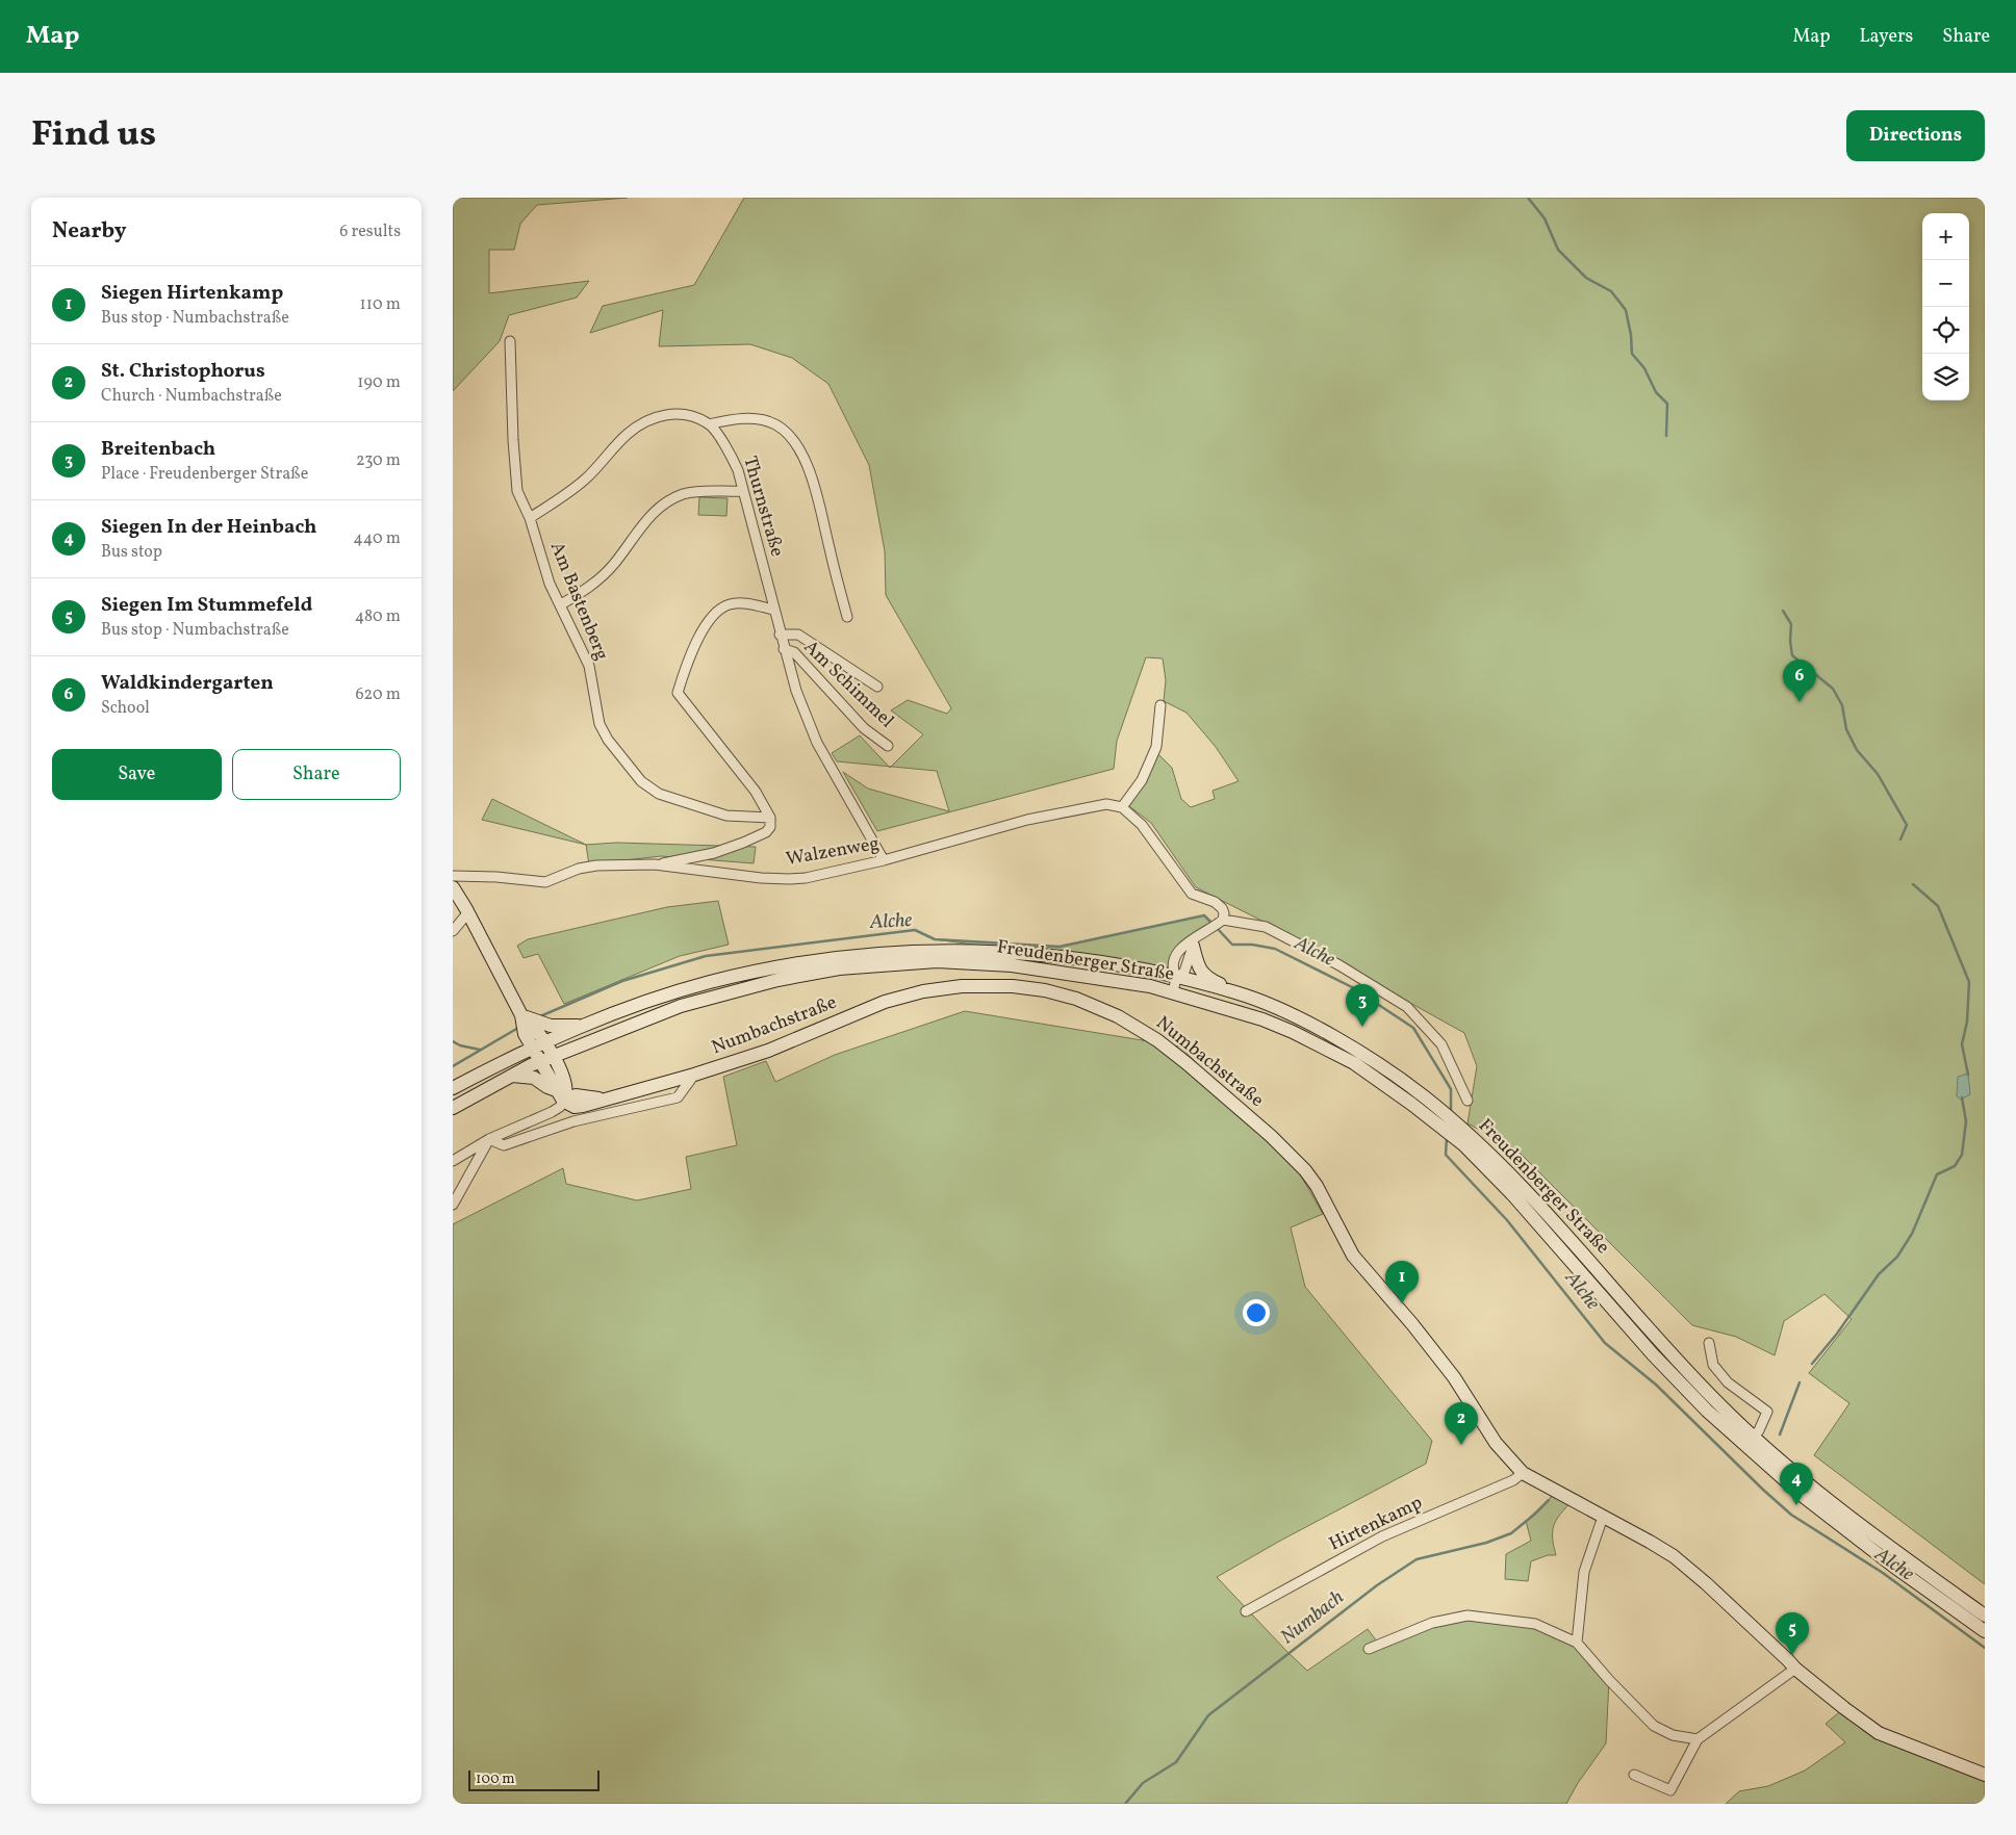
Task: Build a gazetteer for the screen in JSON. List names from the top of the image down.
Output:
{
  "streets": {
    "main road": ["Freudenberger Straße", "Numbachstraße"],
    "street": [
      "Thurnstraße",
      "Am Bastenberg",
      "Am Schimmel",
      "Walzenweg",
      "Hirtenkamp"
    ]
  },
  "crossings": [
    ["Thurnstraße", "Am Schimmel"],
    ["Thurnstraße", "Walzenweg"],
    ["Numbachstraße", "Hirtenkamp"]
  ],
  "water": ["Alche", "Numbach"],
  "scale_bar": "100 m",
  "page": {
    "header": "Map",
    "nav": ["Map", "Layers", "Share"],
    "title": "Find us",
    "buttons": [
      "Directions",
      ["Save", "Share"]
    ],
    "heading": ["Nearby", "6 results"],
    "map_buttons": ["+", "−"],
    "list": [
      {
        "mark": "1",
        "name": "Siegen Hirtenkamp",
        "note": "Bus stop · Numbachstraße",
        "value": "110 m"
      },
      {
        "mark": "2",
        "name": "St. Christophorus",
        "note": "Church · Numbachstraße",
        "value": "190 m"
      },
      {
        "mark": "3",
        "name": "Breitenbach",
        "note": "Place · Freudenberger Straße",
        "value": "230 m"
      },
      {
        "mark": "4",
        "name": "Siegen In der Heinbach",
        "note": "Bus stop",
        "value": "440 m"
      },
      {
        "mark": "5",
        "name": "Siegen Im Stummefeld",
        "note": "Bus stop · Numbachstraße",
        "value": "480 m"
      },
      {
        "mark": "6",
        "name": "Waldkindergarten",
        "note": "School",
        "value": "620 m"
      }
    ],
    "pins": [
      "6",
      "3",
      "1",
      "2",
      "4",
      "5"
    ],
    "scale": "100 m"
  }
}
